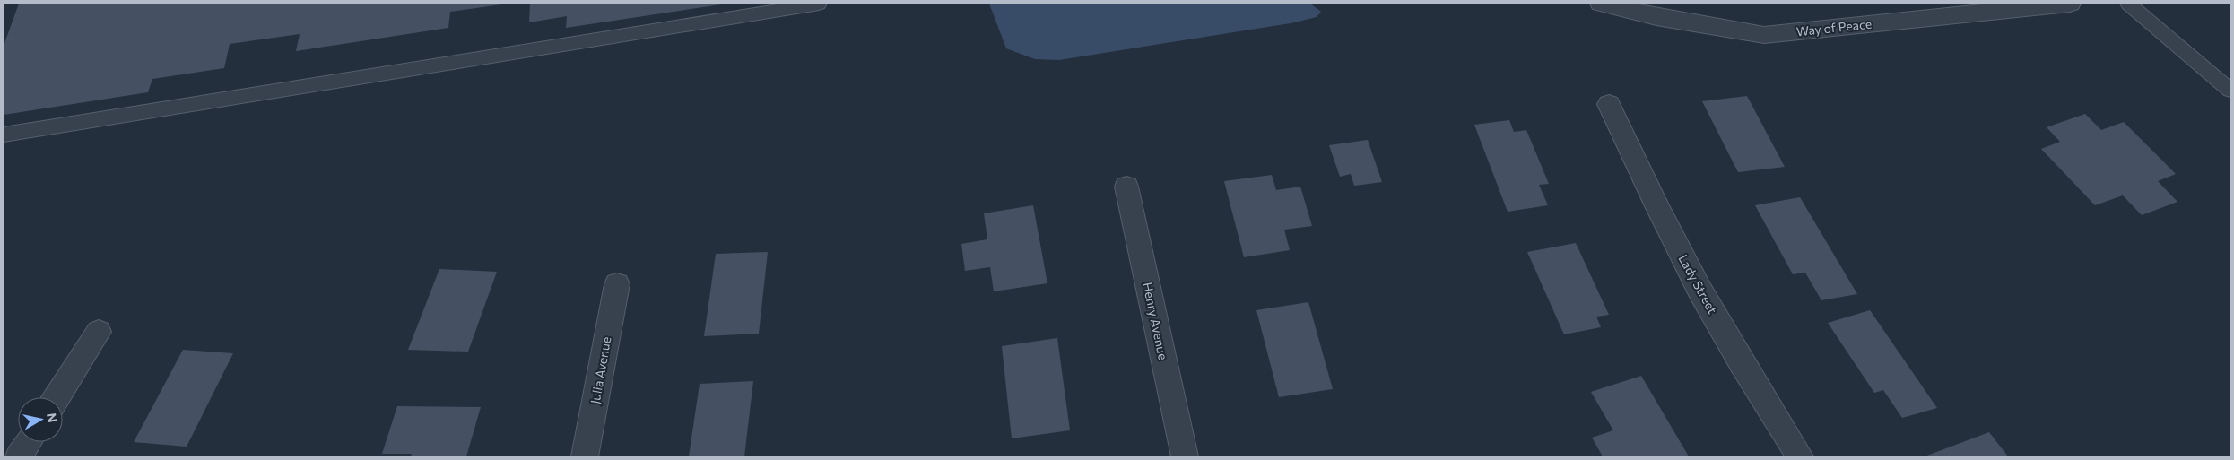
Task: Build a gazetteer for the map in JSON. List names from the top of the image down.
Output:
{
  "streets": {
    "street": [
      "Way of Peace",
      "Lady Street",
      "Henry Avenue",
      "Julia Avenue"
    ]
  },
  "north": "right"
}
